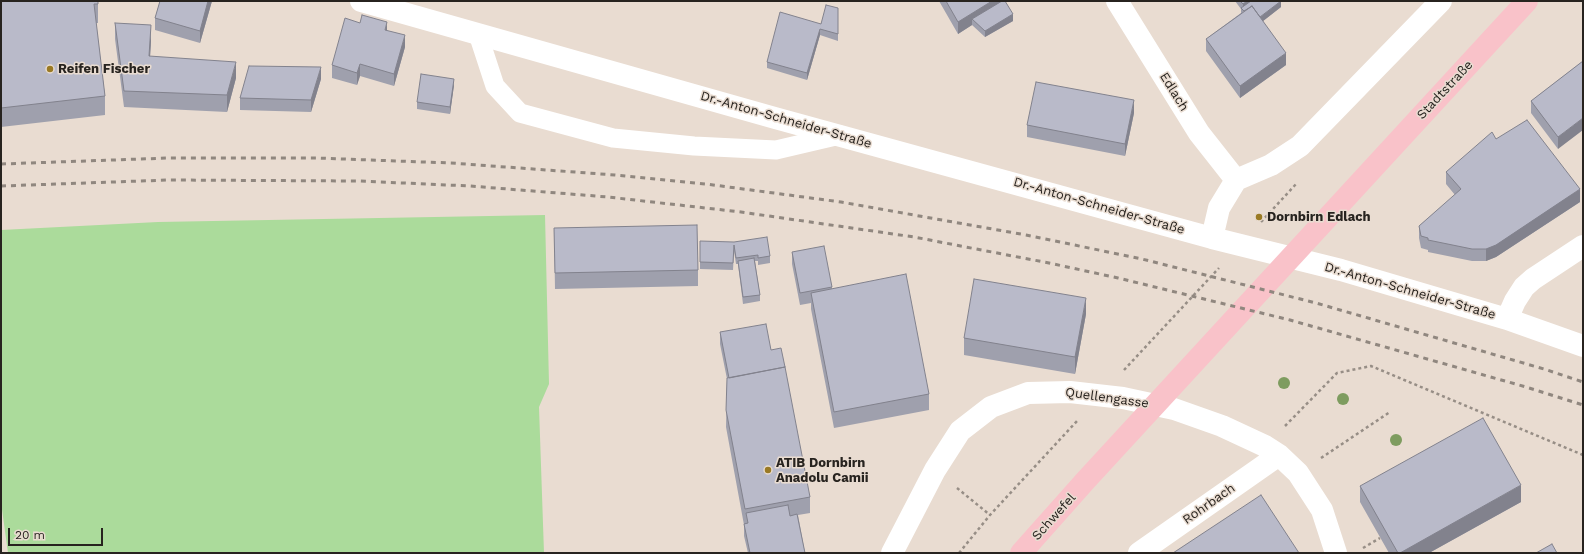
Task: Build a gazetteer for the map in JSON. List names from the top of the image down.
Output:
{
  "streets": {
    "main road": ["Stadtstraße", "Schwefel"],
    "street": [
      "Edlach",
      "Dr.-Anton-Schneider-Straße",
      "Quellengasse",
      "Rohrbach"
    ]
  },
  "crossings": [
    ["Stadtstraße", "Schwefel"],
    ["Quellengasse", "Rohrbach"]
  ],
  "places": ["Reifen Fischer", "Dornbirn Edlach", "ATIB Dornbirn Anadolu Camii"],
  "scale_bar": "20 m"
}
